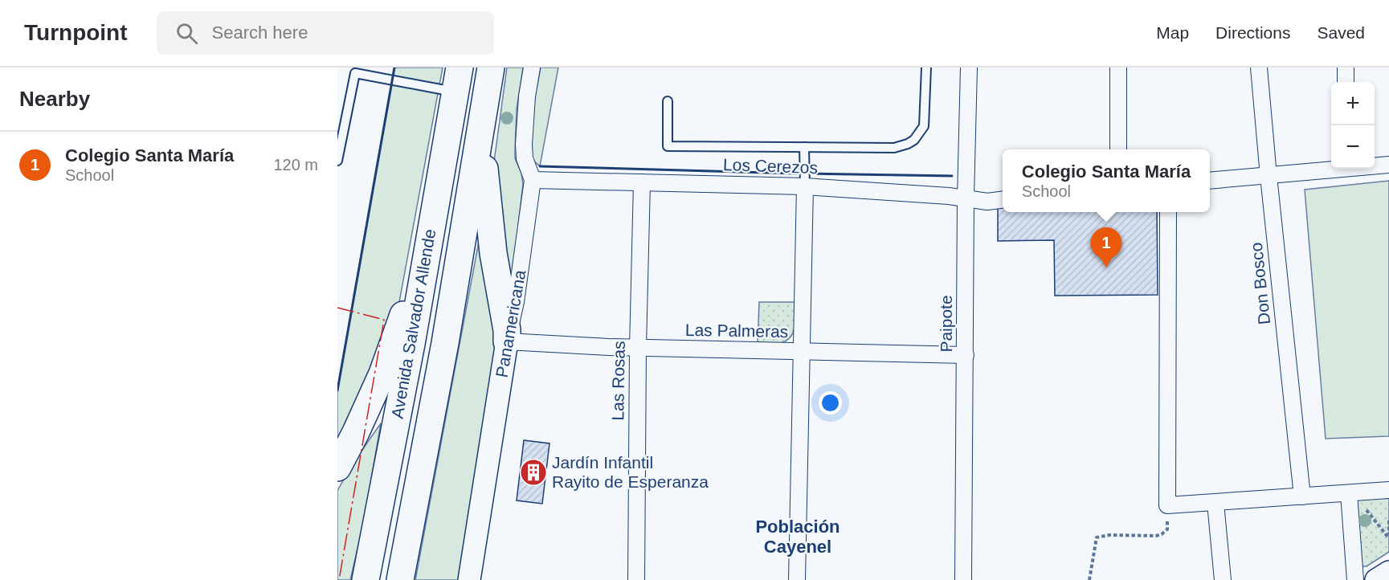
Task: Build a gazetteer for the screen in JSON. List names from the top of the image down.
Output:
{
  "streets": {
    "highway": ["Avenida Salvador Allende"],
    "street": [
      "Los Cerezos",
      "Don Bosco",
      "Panamericana",
      "Paipote",
      "Las Palmeras",
      "Las Rosas"
    ]
  },
  "crossings": [
    ["Los Cerezos", "Panamericana"],
    ["Los Cerezos", "Paipote"],
    ["Los Cerezos", "Las Rosas"],
    ["Panamericana", "Las Palmeras"],
    ["Paipote", "Las Palmeras"],
    ["Las Palmeras", "Las Rosas"]
  ],
  "districts": ["Población Cayenel"],
  "places": {
    "building": ["Jardín Infantil Rayito de Esperanza"]
  },
  "page": {
    "header": "Turnpoint",
    "search": "Search here",
    "nav": ["Map", "Directions", "Saved"],
    "heading": "Nearby",
    "map_buttons": ["+", "−"],
    "list": [
      {
        "mark": "1",
        "name": "Colegio Santa María",
        "note": "School",
        "value": "120 m"
      }
    ],
    "popup": ["Colegio Santa María", "School"],
    "pins": "1"
  }
}
